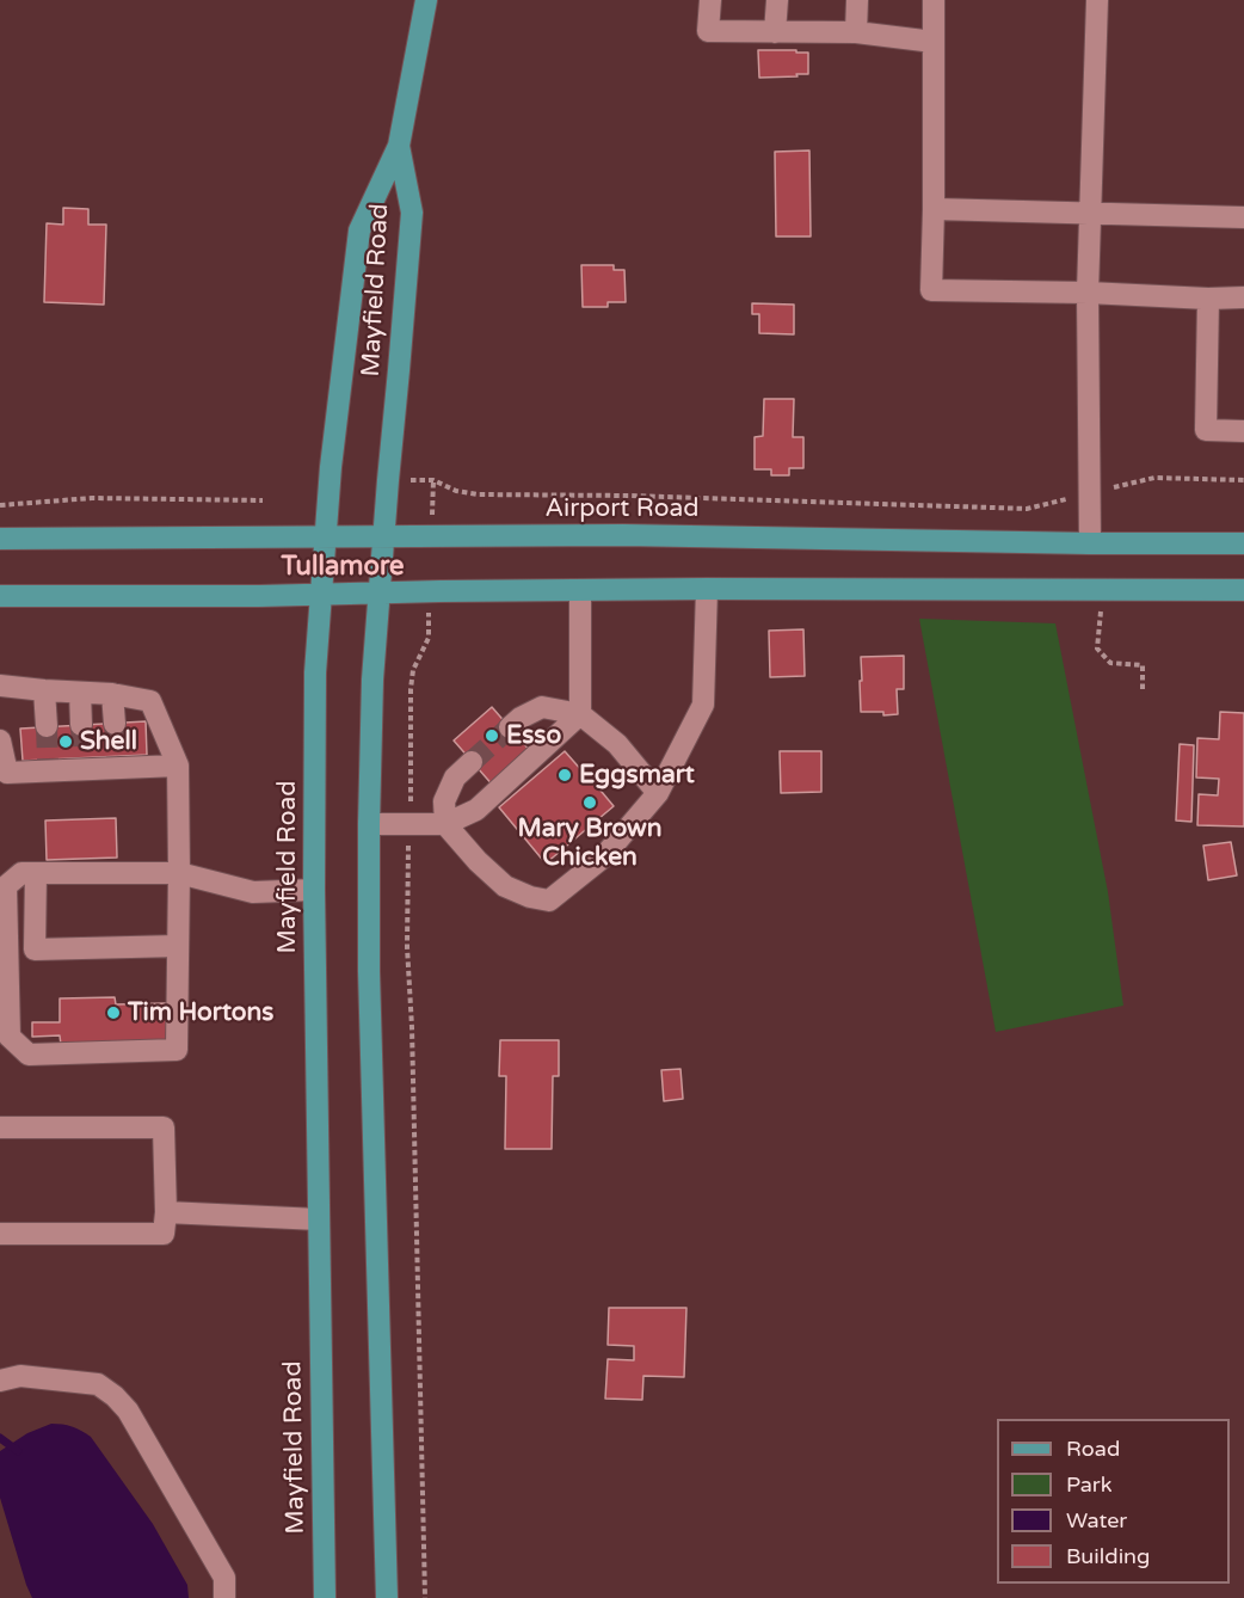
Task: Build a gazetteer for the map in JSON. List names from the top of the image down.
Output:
{
  "streets": {
    "main road": ["Mayfield Road", "Airport Road"]
  },
  "crossings": [
    ["Mayfield Road", "Airport Road"]
  ],
  "districts": ["Tullamore"],
  "places": [
    "Esso",
    "Shell",
    "Eggsmart",
    "Mary Brown Chicken",
    "Tim Hortons"
  ],
  "legend": [
    "Road",
    "Park",
    "Water",
    "Building"
  ]
}
